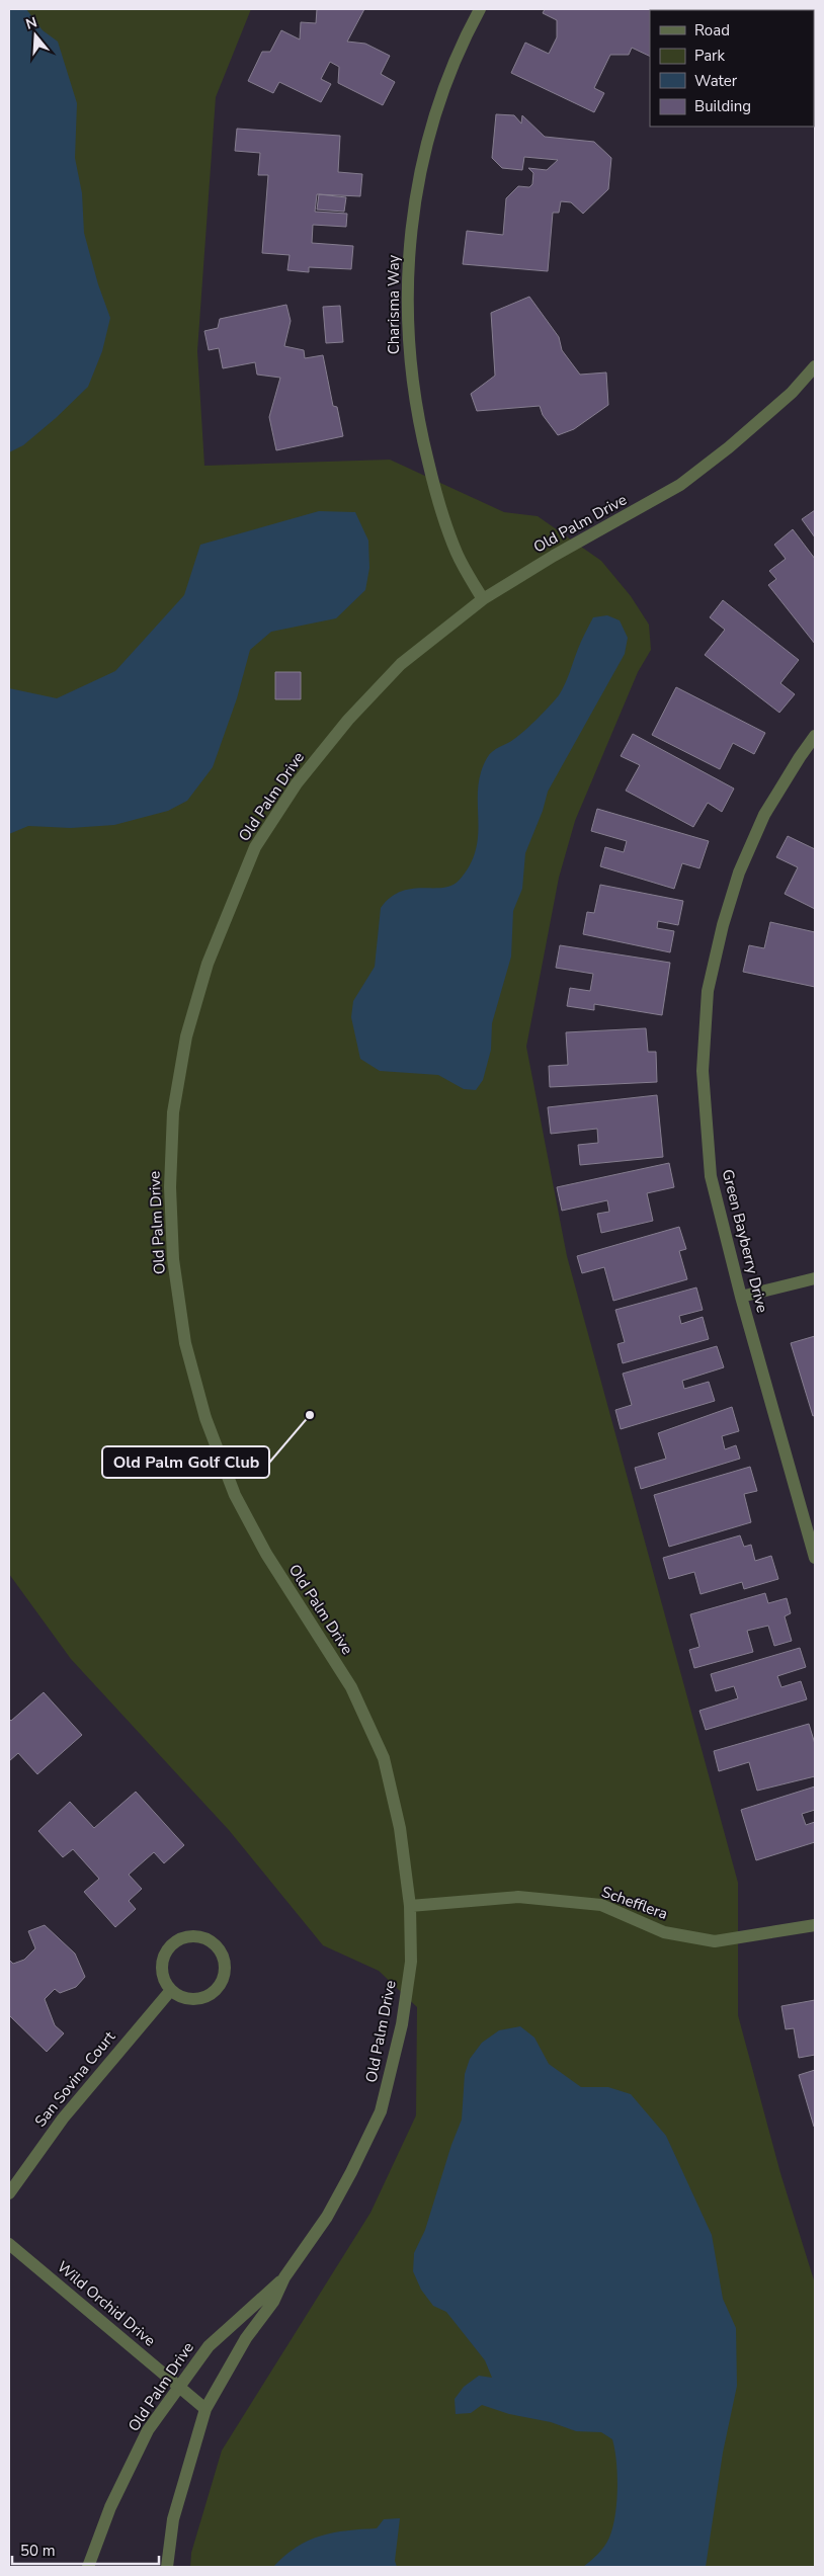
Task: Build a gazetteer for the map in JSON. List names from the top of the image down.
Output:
{
  "streets": {
    "street": [
      "Charisma Way",
      "Old Palm Drive",
      "Green Bayberry Drive",
      "Schefflera",
      "San Sovina Court",
      "Wild Orchid Drive"
    ]
  },
  "crossings": [
    ["Charisma Way", "Old Palm Drive"],
    ["Old Palm Drive", "Schefflera"],
    ["Old Palm Drive", "Wild Orchid Drive"]
  ],
  "places": ["Old Palm Golf Club"],
  "legend": [
    "Road",
    "Park",
    "Water",
    "Building"
  ],
  "scale_bar": "50 m",
  "north": "top"
}
